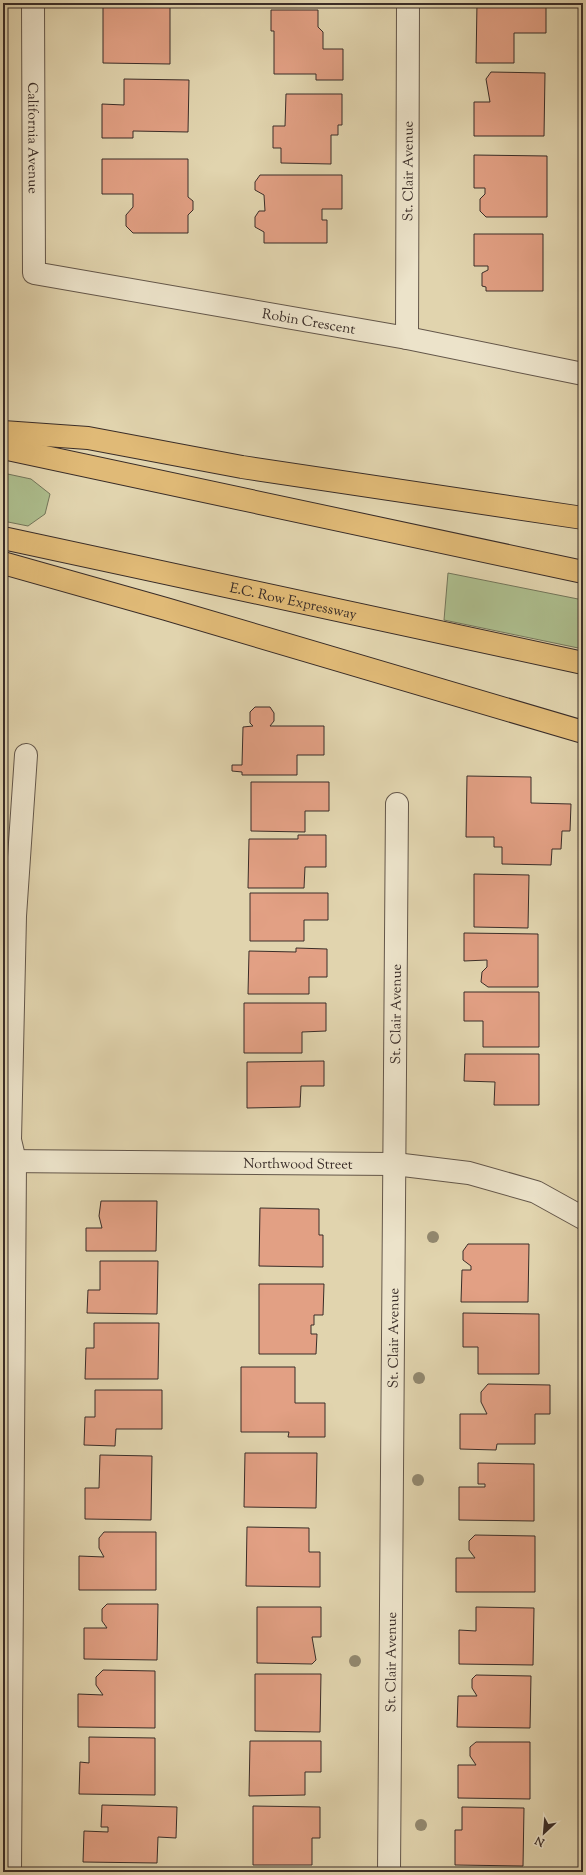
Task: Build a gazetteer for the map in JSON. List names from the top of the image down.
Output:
{
  "streets": {
    "highway": ["E.C. Row Expressway"],
    "street": [
      "California Avenue",
      "St. Clair Avenue",
      "Robin Crescent",
      "Northwood Street"
    ]
  },
  "crossings": [
    ["California Avenue", "Robin Crescent"],
    ["St. Clair Avenue", "Robin Crescent"],
    ["St. Clair Avenue", "Northwood Street"]
  ],
  "north": "bottom left"
}
